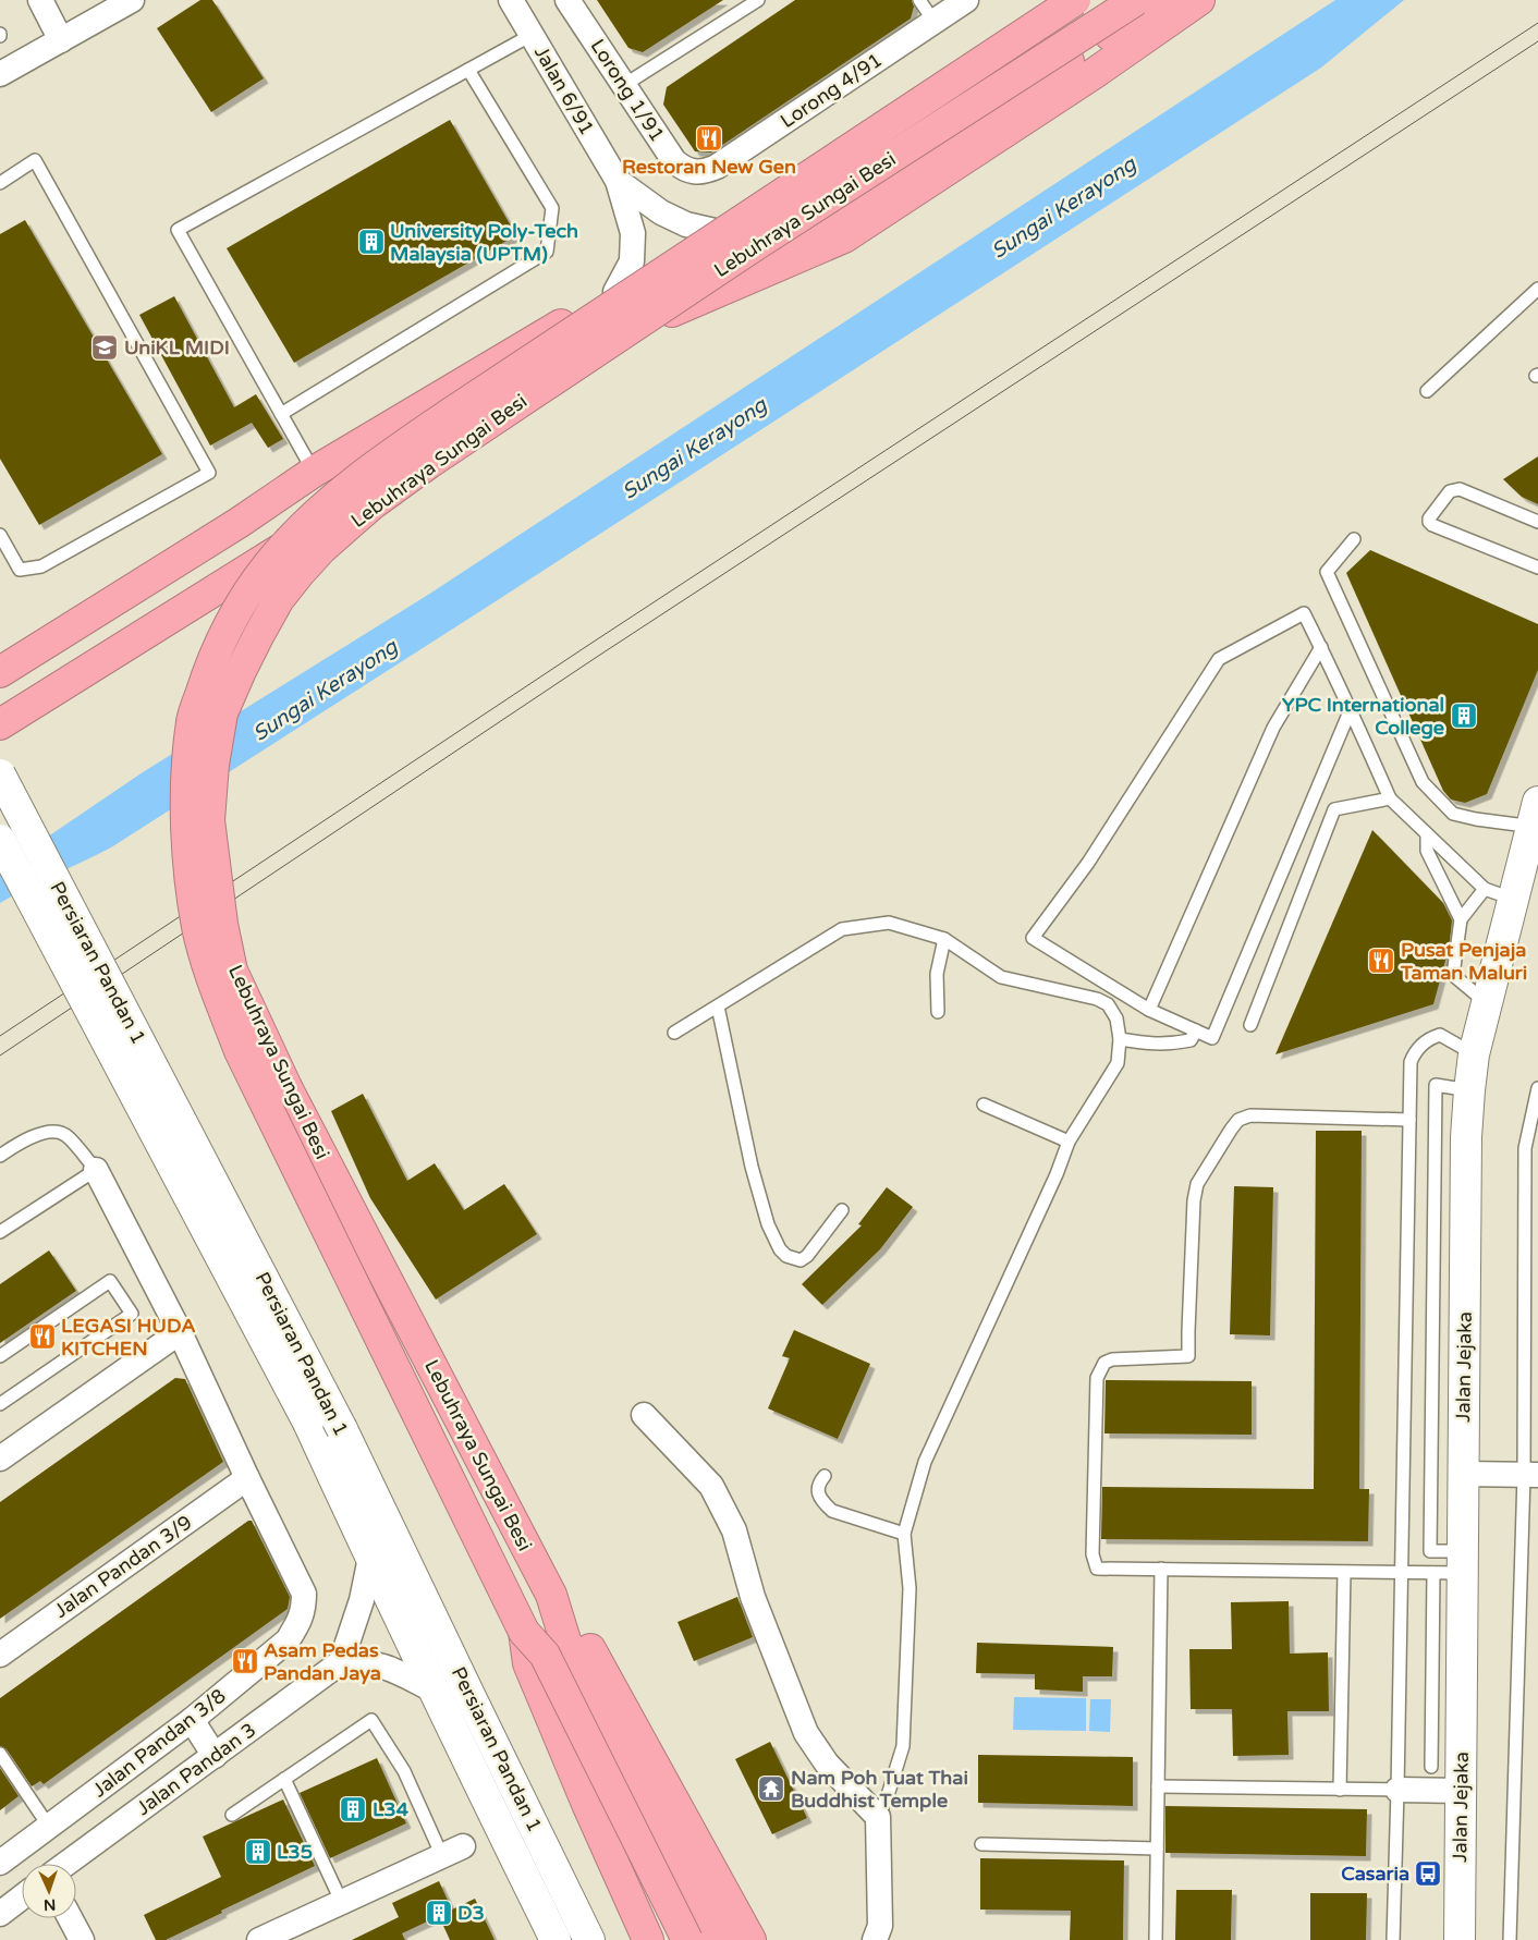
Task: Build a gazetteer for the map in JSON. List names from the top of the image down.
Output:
{
  "streets": {
    "highway": ["Lebuhraya Sungai Besi"],
    "street": [
      "Jalan 6/91",
      "Lorong 1/91",
      "Lorong 4/91",
      "Persiaran Pandan 1",
      "Jalan Jejaka",
      "Jalan Pandan 3/9",
      "Jalan Pandan 3/8",
      "Jalan Pandan 3"
    ]
  },
  "crossings": [
    ["Lorong 1/91", "Lorong 4/91"],
    ["Jalan Pandan 3/9", "Jalan Pandan 3/8"]
  ],
  "water": ["Sungai Kerayong"],
  "places": {
    "restaurant": [
      "Restoran New Gen",
      "Pusat Penjaja Taman Maluri",
      "LEGASI HUDA KITCHEN",
      "Asam Pedas Pandan Jaya"
    ],
    "building": [
      "University Poly-Tech Malaysia (UPTM)",
      "YPC International College",
      "L34",
      "L35",
      "D3"
    ],
    "school or university": ["UniKL MIDI"],
    "temple": ["Nam Poh Tuat Thai Buddhist Temple"],
    "bus stop": ["Casaria"]
  },
  "north": "bottom"
}
